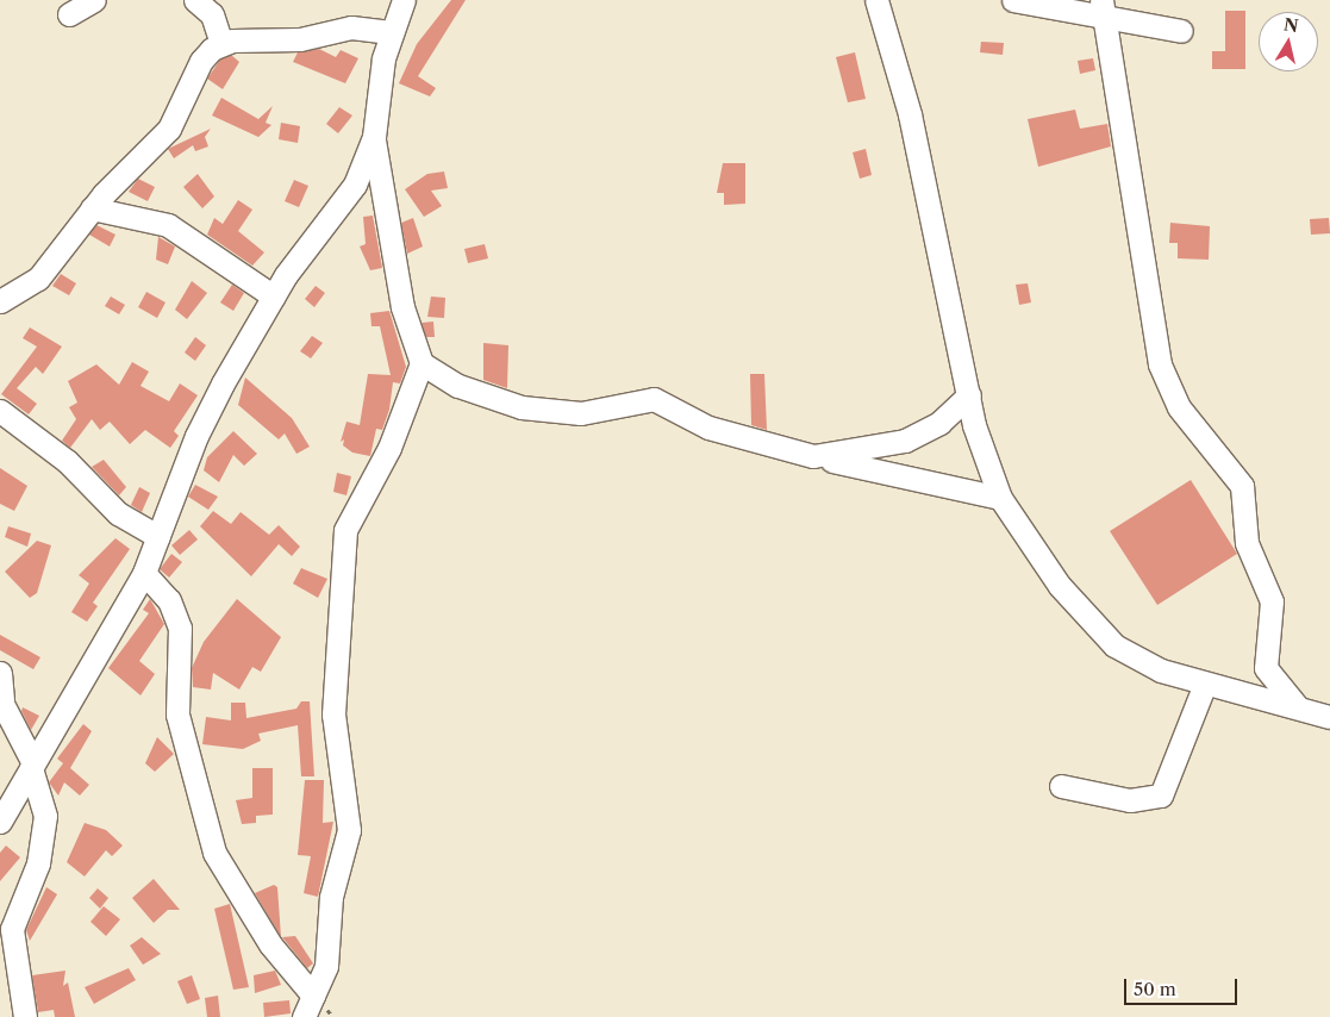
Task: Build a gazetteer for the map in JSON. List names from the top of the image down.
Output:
{
  "scale_bar": "50 m",
  "north": "top"
}
